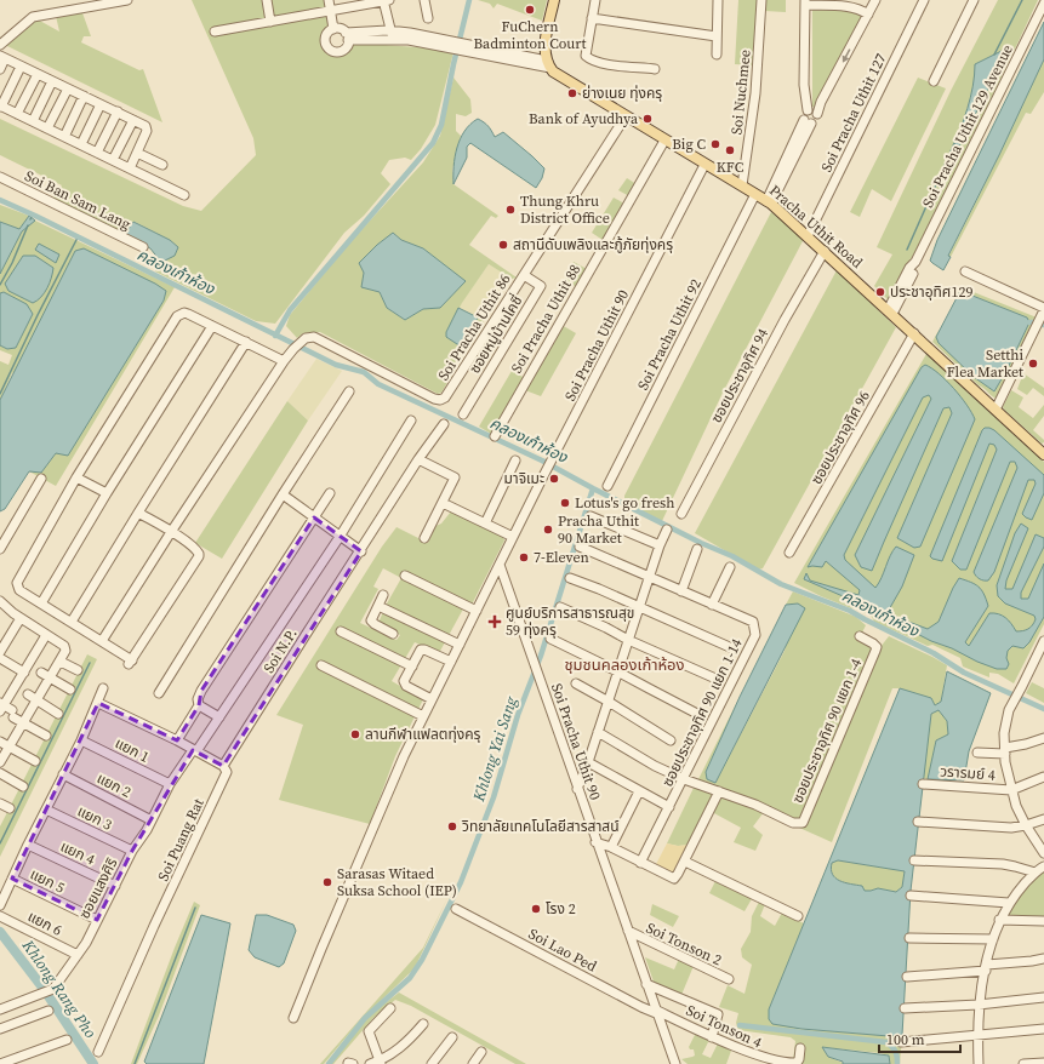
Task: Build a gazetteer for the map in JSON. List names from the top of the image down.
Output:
{
  "streets": {
    "main road": ["Pracha Uthit Road"],
    "street": [
      "Soi Nuchmee",
      "Soi Pracha Uthit 127",
      "Soi Pracha Uthit 129 Avenue",
      "Soi Ban Sam Lang",
      "Soi Pracha Uthit 88",
      "Soi Pracha Uthit 86",
      "ซอยหมู่บ้านโคซี่",
      "Soi Pracha Uthit 92",
      "Soi Pracha Uthit 90",
      "ซอยประชาอุทิศ 94",
      "ซอยประชาอุทิศ 96",
      "Soi N.P.",
      "ซอยประชาอุทิศ 90 แยก 1-14",
      "ซอยประชาอุทิศ 90 แยก 1-4",
      "แยก 1",
      "วรารมย์ 4",
      "แยก 2",
      "แยก 3",
      "Soi Puang Rat",
      "แยก 4",
      "แยก 5",
      "ซอยแสงศิริ",
      "แยก 6",
      "Soi Tonson 2",
      "Soi Lao Ped",
      "Soi Tonson 4"
    ]
  },
  "crossings": [
    ["Soi Nuchmee", "Pracha Uthit Road"],
    ["Soi Pracha Uthit 127", "Pracha Uthit Road"],
    ["Soi Pracha Uthit 129 Avenue", "Pracha Uthit Road"],
    ["Pracha Uthit Road", "Soi Pracha Uthit 88"],
    ["Pracha Uthit Road", "Soi Pracha Uthit 86"],
    ["Pracha Uthit Road", "Soi Pracha Uthit 92"],
    ["Pracha Uthit Road", "Soi Pracha Uthit 90"],
    ["Pracha Uthit Road", "ซอยประชาอุทิศ 94"],
    ["Pracha Uthit Road", "ซอยประชาอุทิศ 96"],
    ["Soi Pracha Uthit 86", "ซอยหมู่บ้านโคซี่"],
    ["Soi Pracha Uthit 90", "Soi Tonson 2"],
    ["Soi Pracha Uthit 90", "Soi Lao Ped"],
    ["Soi Pracha Uthit 90", "Soi Tonson 4"],
    ["Soi N.P.", "Soi Puang Rat"],
    ["ซอยประชาอุทิศ 90 แยก 1-14", "ซอยประชาอุทิศ 90 แยก 1-4"],
    ["แยก 1", "ซอยแสงศิริ"],
    ["แยก 2", "ซอยแสงศิริ"],
    ["แยก 3", "ซอยแสงศิริ"],
    ["แยก 4", "ซอยแสงศิริ"],
    ["แยก 5", "ซอยแสงศิริ"],
    ["ซอยแสงศิริ", "แยก 6"],
    ["Soi Lao Ped", "Soi Tonson 4"]
  ],
  "districts": ["ชุมชนคลองเก้าห้อง"],
  "water": ["คลองเก้าห้อง", "Khlong Yai Sang", "Khlong Rang Pho"],
  "places": {
    "other": [
      "FuChern Badminton Court",
      "ย่างเนย ทุ่งครุ",
      "Bank of Ayudhya",
      "Big C",
      "KFC",
      "Thung Khru District Office",
      "สถานีดับเพลิงและกู้ภัยทุ่งครุ",
      "ประชาอุทิศ129",
      "Setthi Flea Market",
      "มาจิเมะ",
      "Lotus's go fresh",
      "Pracha Uthit 90 Market",
      "7-Eleven",
      "ลานกีฬาแฟลตทุ่งครุ",
      "วิทยาลัยเทคโนโลยีสารสาสน์",
      "Sarasas Witaed Suksa School (IEP)",
      "โรง 2"
    ],
    "health": ["ศูนย์บริการสาธารณสุข 59 ทุ่งครุ"]
  },
  "scale_bar": "100 m"
}
